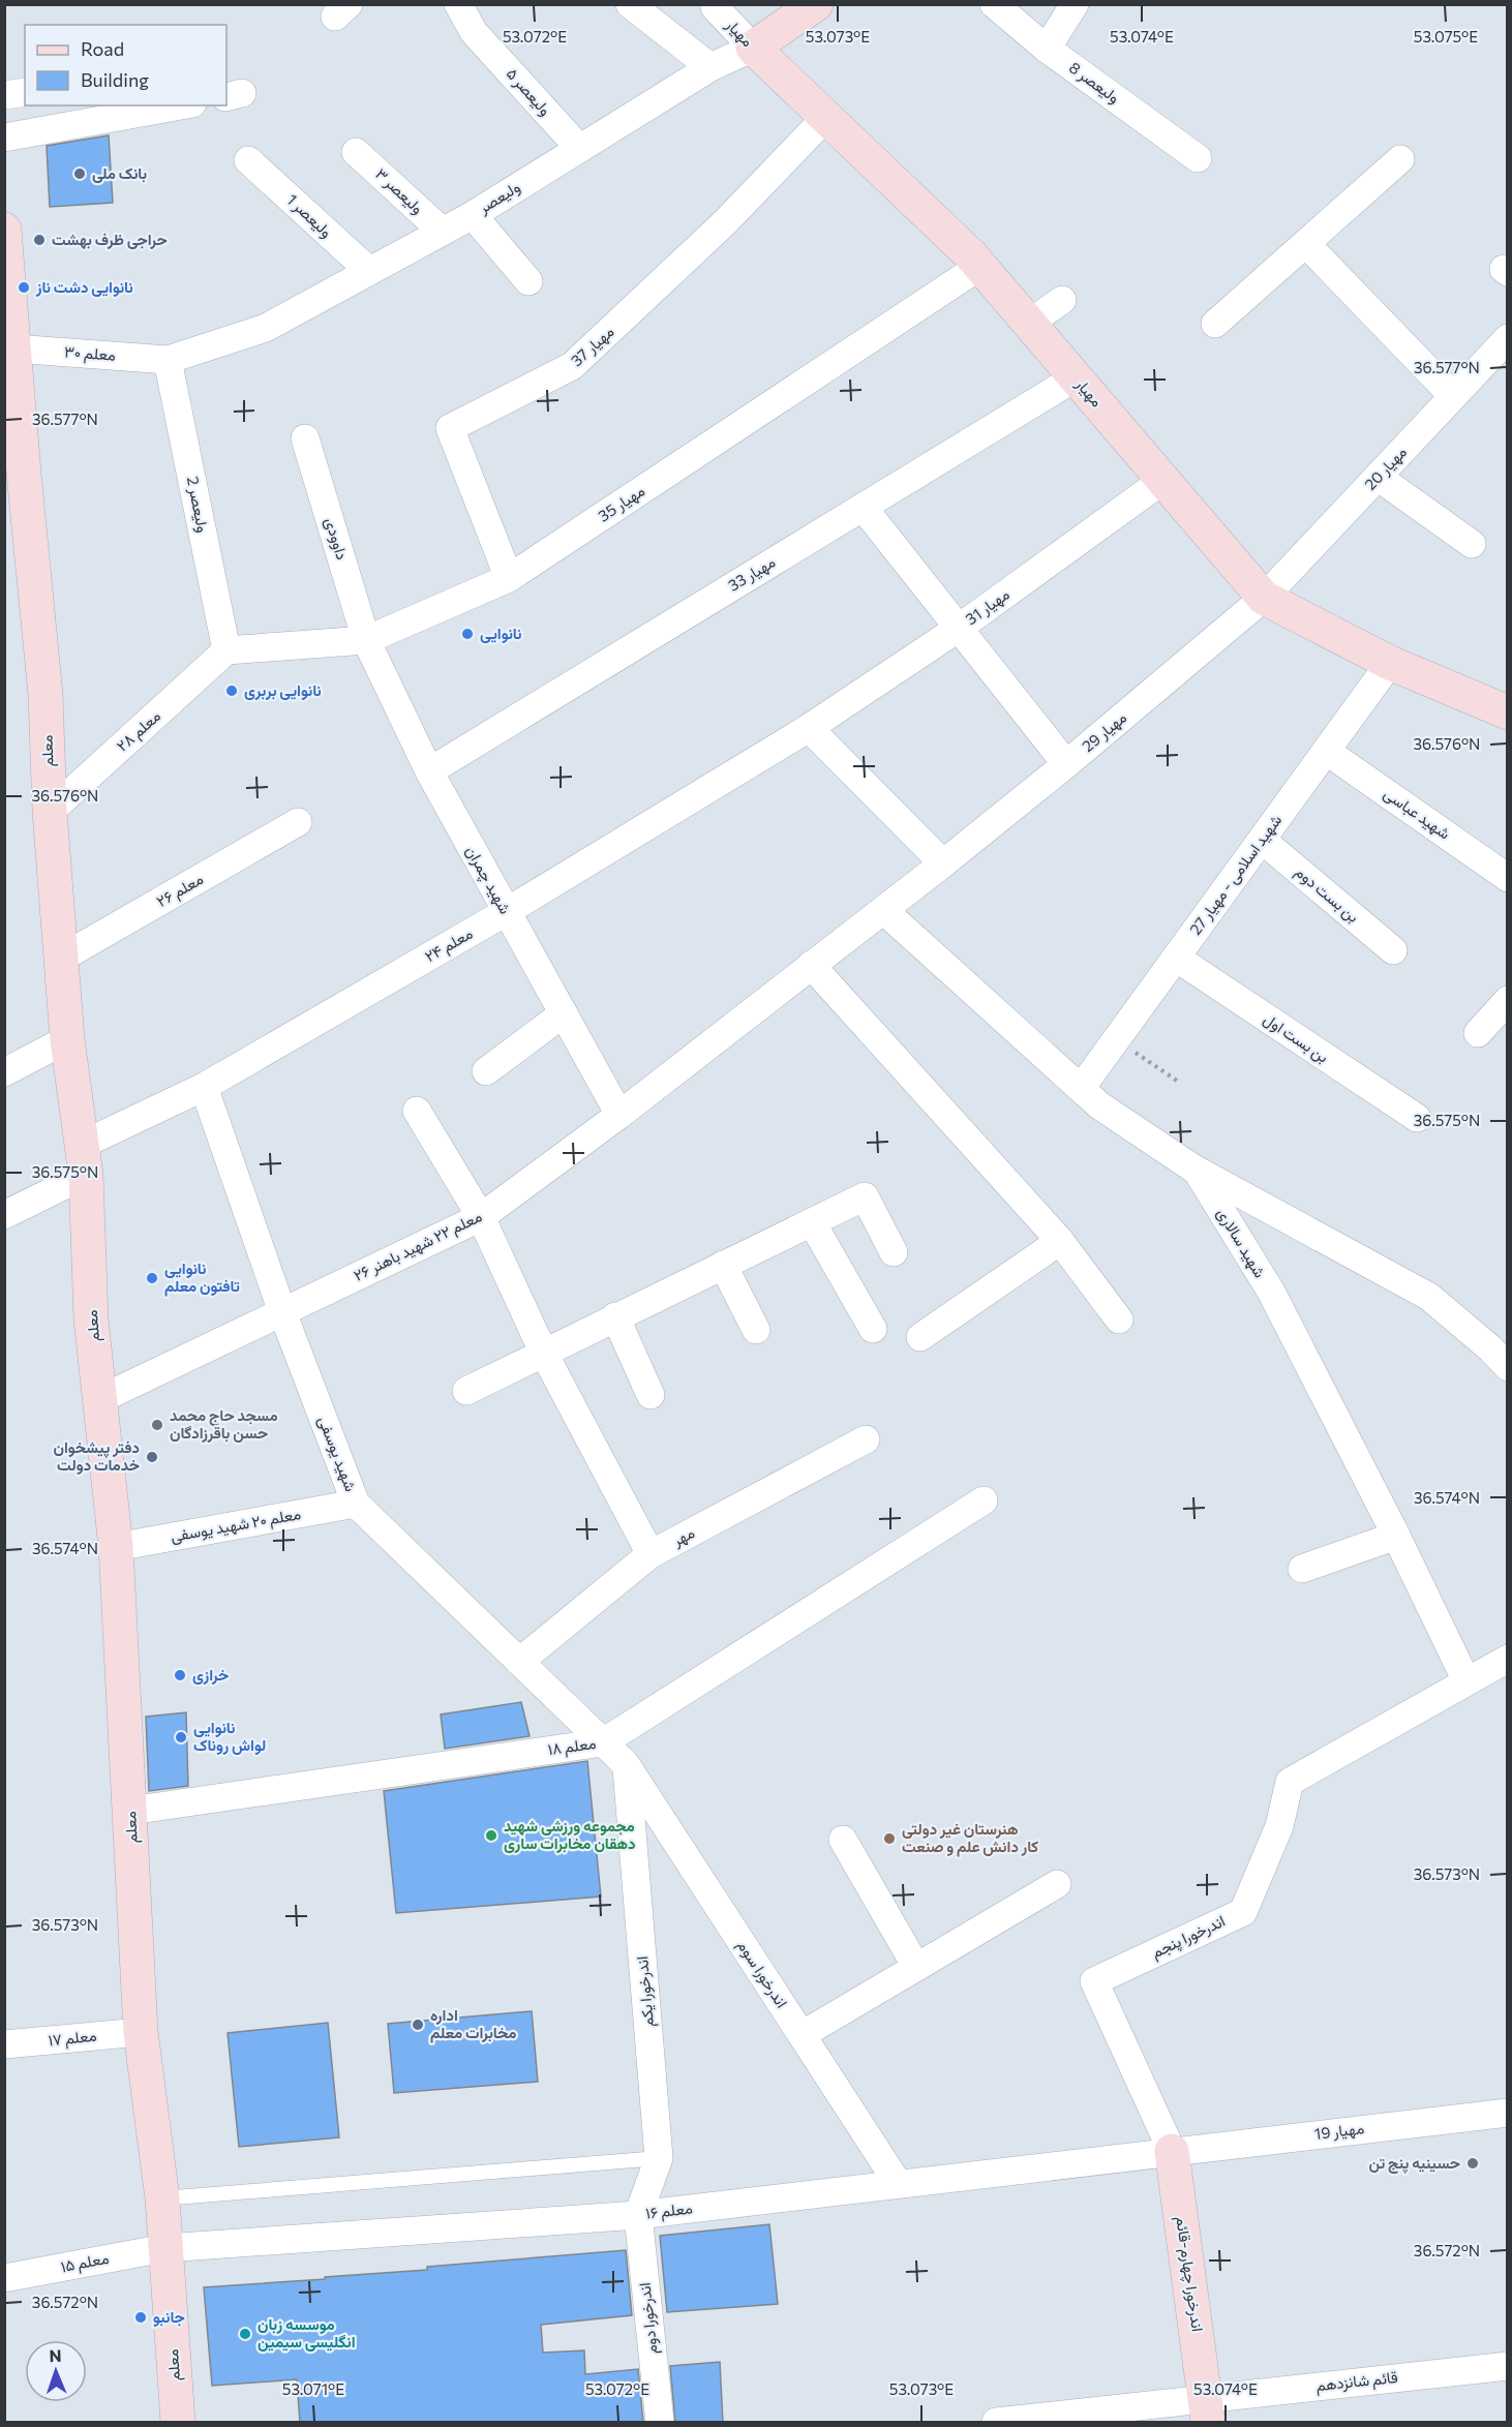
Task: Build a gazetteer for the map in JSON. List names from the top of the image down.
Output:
{
  "streets": {
    "main road": [
      "مهیار",
      "ولیعصر",
      "معلم",
      "اندرخورا چهارم-قائم"
    ],
    "street": [
      "ولیعصر 8",
      "ولیعصر ۵",
      "ولیعصر ۳",
      "ولیعصر 1",
      "مهیار 37",
      "معلم ۳۰",
      "مهیار 20",
      "مهیار 35",
      "ولیعصر 2",
      "داوودی",
      "مهیار 33",
      "مهیار 31",
      "معلم ۲۸",
      "مهیار 29",
      "شهید عباسی",
      "شهید اسلامی - مهیار 27",
      "شهید چمران",
      "معلم ۲۶",
      "بن بست دوم",
      "معلم ۲۴",
      "بن بست اول",
      "شهید سالاری",
      "معلم ۲۲ شهید باهنر ۲۶",
      "شهید یوسفی",
      "معلم ۲۰ شهید یوسفی",
      "مهر",
      "معلم ۱۸",
      "اندرخورا پنجم",
      "اندرخورا سوم",
      "اندرخورا یکم",
      "معلم ١٧",
      "مهیار 19",
      "معلم ۱۶",
      "معلم ۱۵",
      "اندرخورا دوم",
      "قائم شانزدهم"
    ]
  },
  "crossings": [
    ["مهیار", "ولیعصر"],
    ["مهیار", "مهیار 37"],
    ["مهیار", "مهیار 20"],
    ["مهیار", "مهیار 35"],
    ["مهیار", "مهیار 33"],
    ["مهیار", "مهیار 31"],
    ["مهیار", "مهیار 29"],
    ["مهیار", "شهید اسلامی - مهیار 27"],
    ["ولیعصر ۵", "ولیعصر"],
    ["ولیعصر ۳", "ولیعصر"],
    ["ولیعصر", "ولیعصر 1"],
    ["ولیعصر", "معلم ۳۰"],
    ["ولیعصر", "ولیعصر 2"],
    ["مهیار 37", "مهیار 35"],
    ["معلم ۳۰", "ولیعصر 2"],
    ["معلم ۳۰", "معلم"],
    ["مهیار 20", "مهیار 29"],
    ["مهیار 35", "ولیعصر 2"],
    ["مهیار 35", "داوودی"],
    ["مهیار 35", "معلم ۲۸"],
    ["مهیار 35", "شهید چمران"],
    ["ولیعصر 2", "معلم ۲۸"],
    ["داوودی", "شهید چمران"],
    ["مهیار 33", "شهید چمران"],
    ["مهیار 31", "معلم ۲۴"],
    ["معلم ۲۸", "معلم"],
    ["مهیار 29", "شهید سالاری"],
    ["مهیار 29", "معلم ۲۲ شهید باهنر ۲۶"],
    ["معلم", "معلم ۲۶"],
    ["معلم", "معلم ۲۴"],
    ["معلم", "معلم ۲۲ شهید باهنر ۲۶"],
    ["معلم", "معلم ۲۰ شهید یوسفی"],
    ["معلم", "معلم ۱۸"],
    ["معلم", "معلم ١٧"],
    ["معلم", "معلم ۱۶"],
    ["معلم", "معلم ۱۵"],
    ["شهید عباسی", "شهید اسلامی - مهیار 27"],
    ["شهید اسلامی - مهیار 27", "بن بست دوم"],
    ["شهید اسلامی - مهیار 27", "بن بست اول"],
    ["شهید اسلامی - مهیار 27", "شهید سالاری"],
    ["شهید چمران", "معلم ۲۴"],
    ["شهید چمران", "معلم ۲۲ شهید باهنر ۲۶"],
    ["معلم ۲۴", "شهید یوسفی"],
    ["شهید سالاری", "معلم ۲۲ شهید باهنر ۲۶"],
    ["شهید سالاری", "اندرخورا پنجم"],
    ["معلم ۲۲ شهید باهنر ۲۶", "شهید یوسفی"],
    ["شهید یوسفی", "معلم ۲۰ شهید یوسفی"],
    ["شهید یوسفی", "مهر"],
    ["شهید یوسفی", "معلم ۱۸"],
    ["شهید یوسفی", "اندرخورا سوم"],
    ["شهید یوسفی", "اندرخورا یکم"],
    ["اندرخورا پنجم", "مهیار 19"],
    ["اندرخورا پنجم", "معلم ۱۶"],
    ["اندرخورا پنجم", "اندرخورا چهارم-قائم"],
    ["اندرخورا سوم", "اندرخورا یکم"],
    ["اندرخورا سوم", "معلم ۱۶"],
    ["اندرخورا یکم", "معلم ۱۶"],
    ["اندرخورا یکم", "اندرخورا دوم"],
    ["مهیار 19", "معلم ۱۶"],
    ["مهیار 19", "اندرخورا چهارم-قائم"],
    ["معلم ۱۶", "معلم ۱۵"],
    ["معلم ۱۶", "اندرخورا چهارم-قائم"],
    ["معلم ۱۶", "اندرخورا دوم"],
    ["اندرخورا چهارم-قائم", "قائم شانزدهم"]
  ],
  "places": [
    "بانک ملی",
    "حراجی ظرف بهشت",
    "نانوایی دشت ناز",
    "نانوایی",
    "نانوایی بربری",
    "نانوایی تافتون معلم",
    "مسجد حاج محمد حسن باقرزادگان",
    "دفتر پیشخوان خدمات دولت",
    "خرازی",
    "نانوایی لواش روناک",
    "مجموعه ورزشی شهید دهقان مخابرات ساری",
    "هنرستان غیر دولتی کار دانش علم و صنعت",
    "اداره مخابرات معلم",
    "حسینیه پنج تن",
    "جانبو",
    "موسسه زبان انگلیسی سیمین"
  ],
  "legend": ["Road", "Building"],
  "north": "top",
  "coordinates": [
    "53.072°E",
    "53.073°E",
    "53.074°E",
    "53.075°E",
    "36.577°N",
    "36.576°N",
    "36.575°N",
    "36.574°N",
    "36.573°N",
    "36.572°N",
    "53.071°E"
  ]
}
